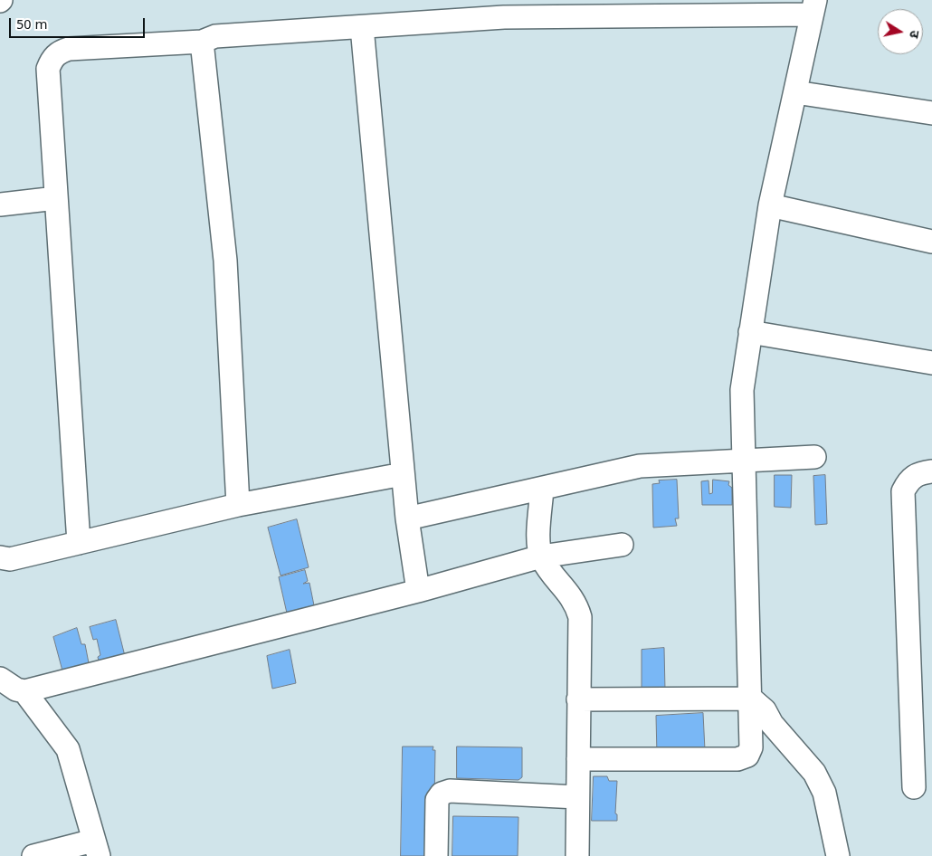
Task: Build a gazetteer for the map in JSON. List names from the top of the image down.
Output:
{
  "scale_bar": "50 m",
  "north": "right"
}
